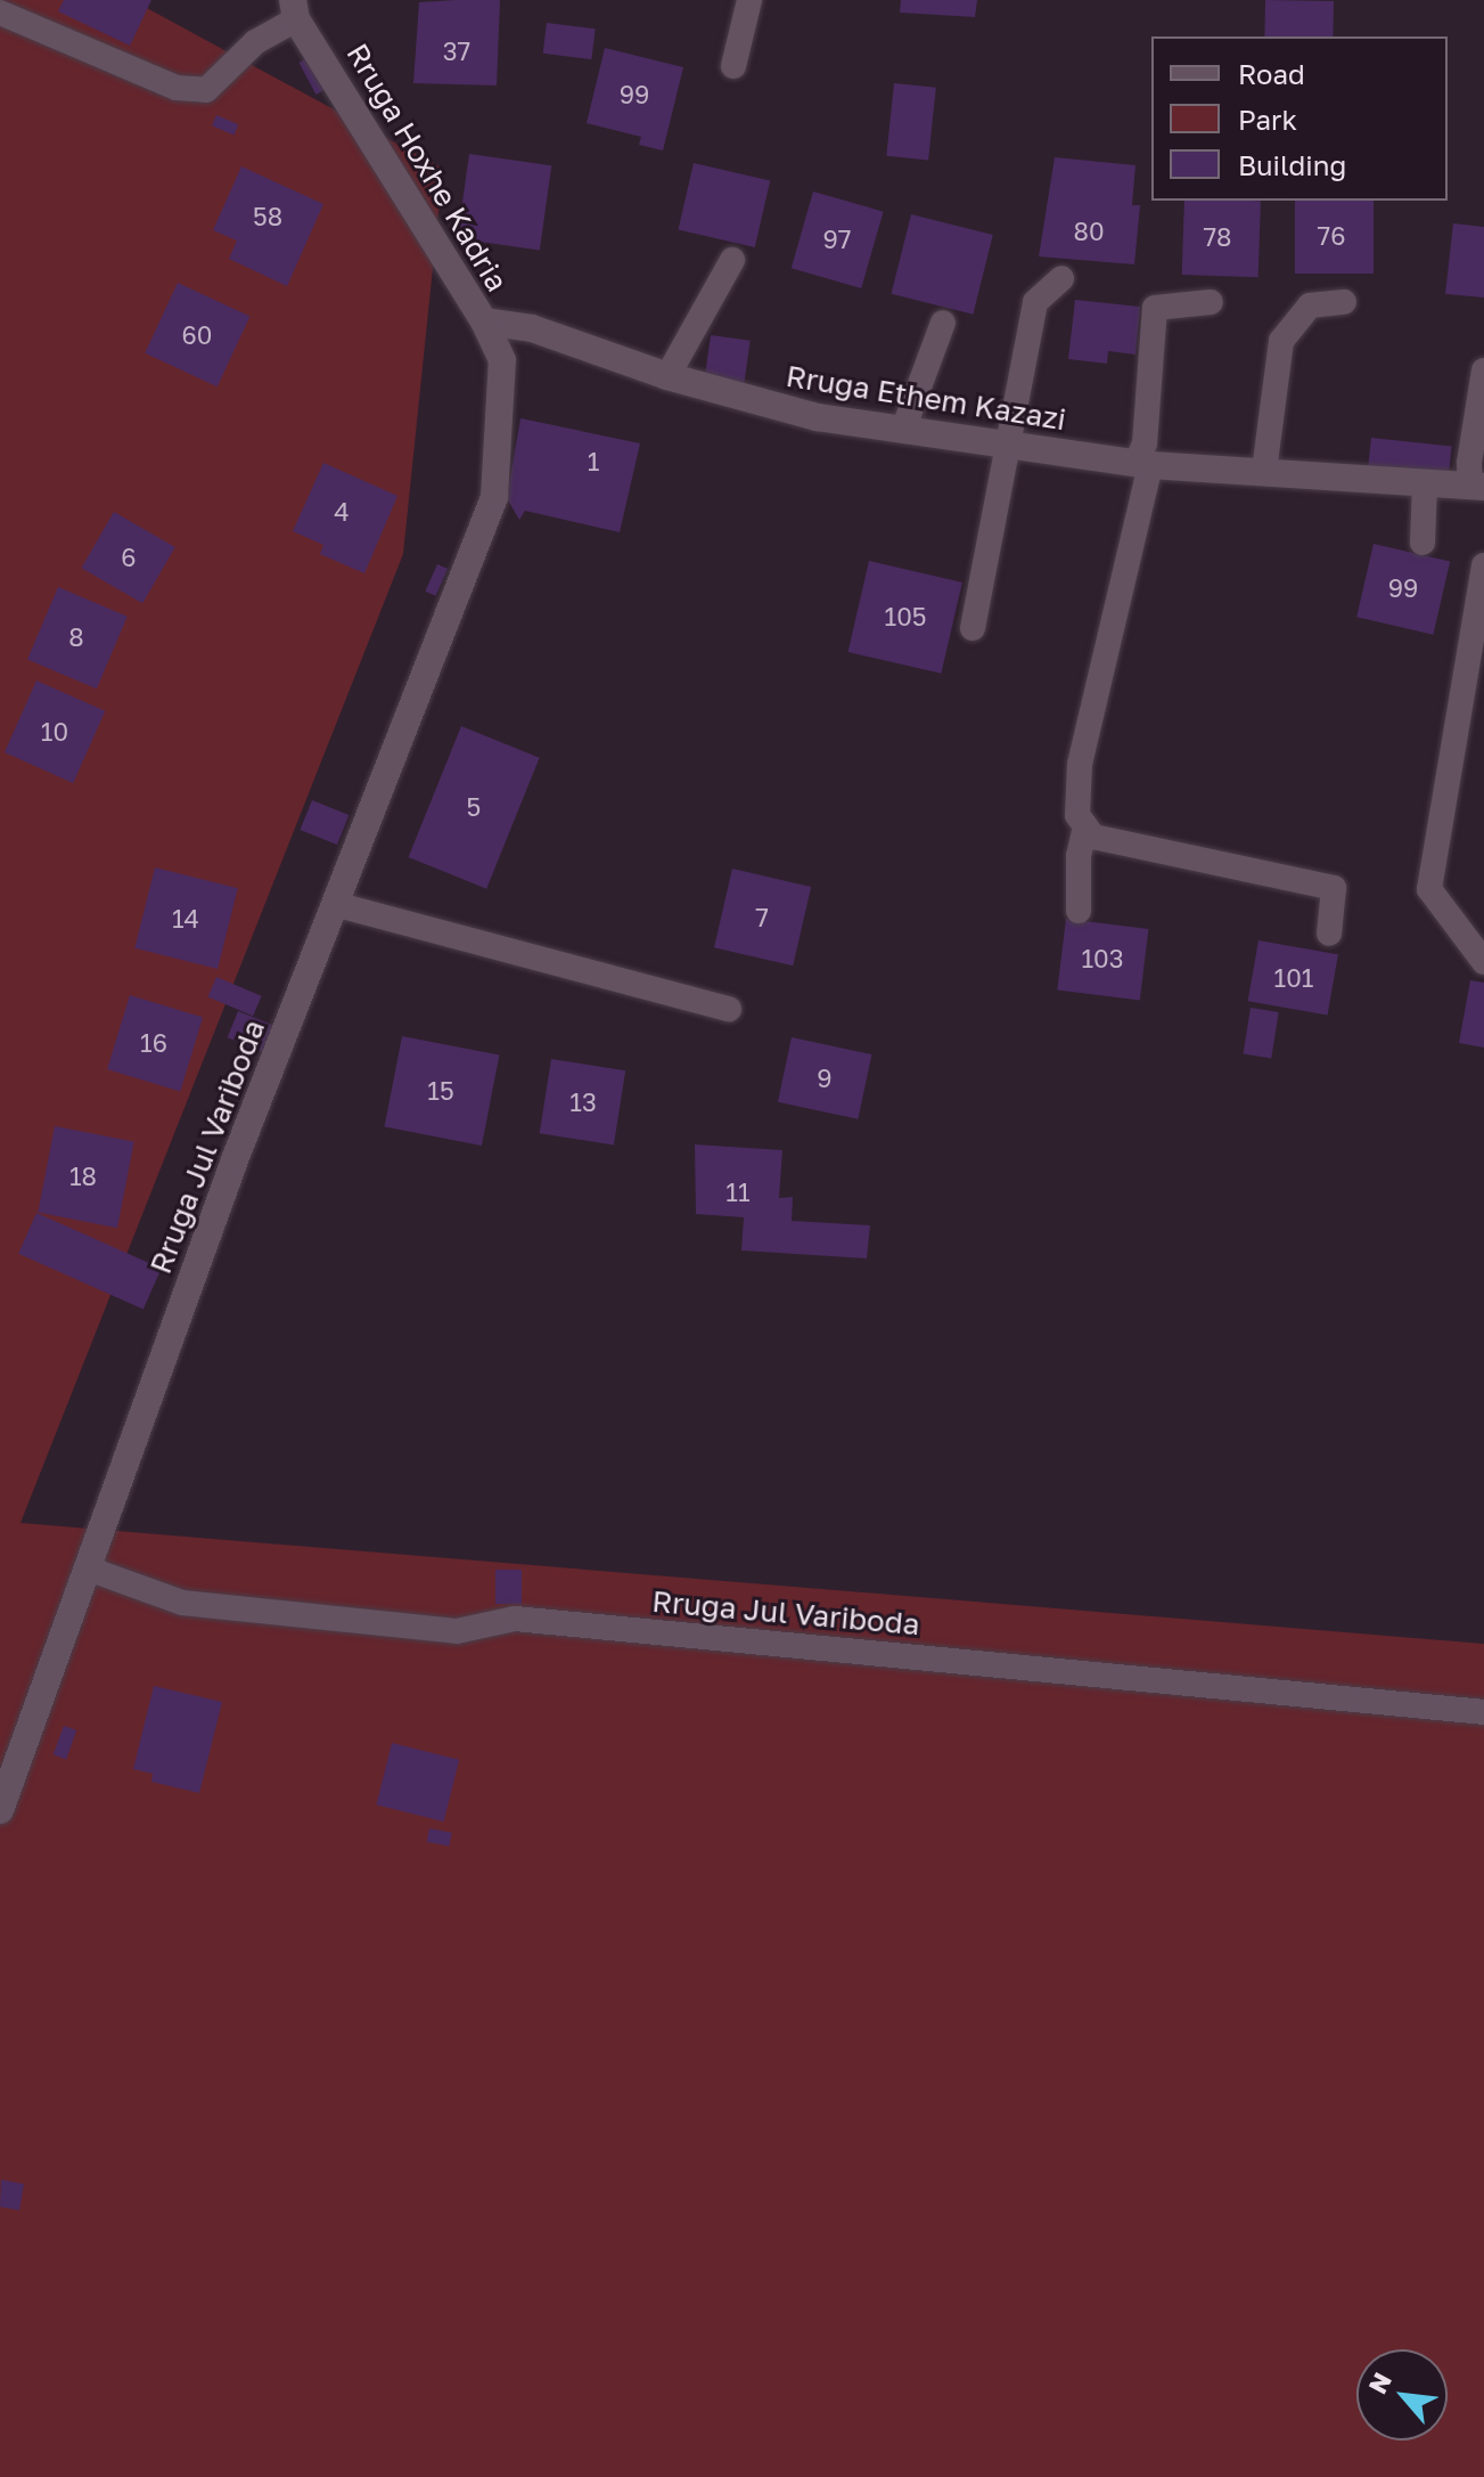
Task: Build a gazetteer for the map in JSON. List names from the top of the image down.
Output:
{
  "streets": {
    "street": ["Rruga Hoxhe Kadria", "Rruga Ethem Kazazi", "Rruga Jul Variboda"]
  },
  "crossings": [
    ["Rruga Hoxhe Kadria", "Rruga Ethem Kazazi"],
    ["Rruga Hoxhe Kadria", "Rruga Jul Variboda"],
    ["Rruga Ethem Kazazi", "Rruga Jul Variboda"]
  ],
  "house_numbers": [
    "37",
    "99",
    "58",
    "80",
    "76",
    "78",
    "97",
    "60",
    "1",
    "4",
    "6",
    "99",
    "105",
    "8",
    "10",
    "5",
    "7",
    "14",
    "103",
    "101",
    "16",
    "9",
    "15",
    "13",
    "18",
    "11"
  ],
  "legend": ["Road", "Park", "Building"],
  "north": "top left"
}
